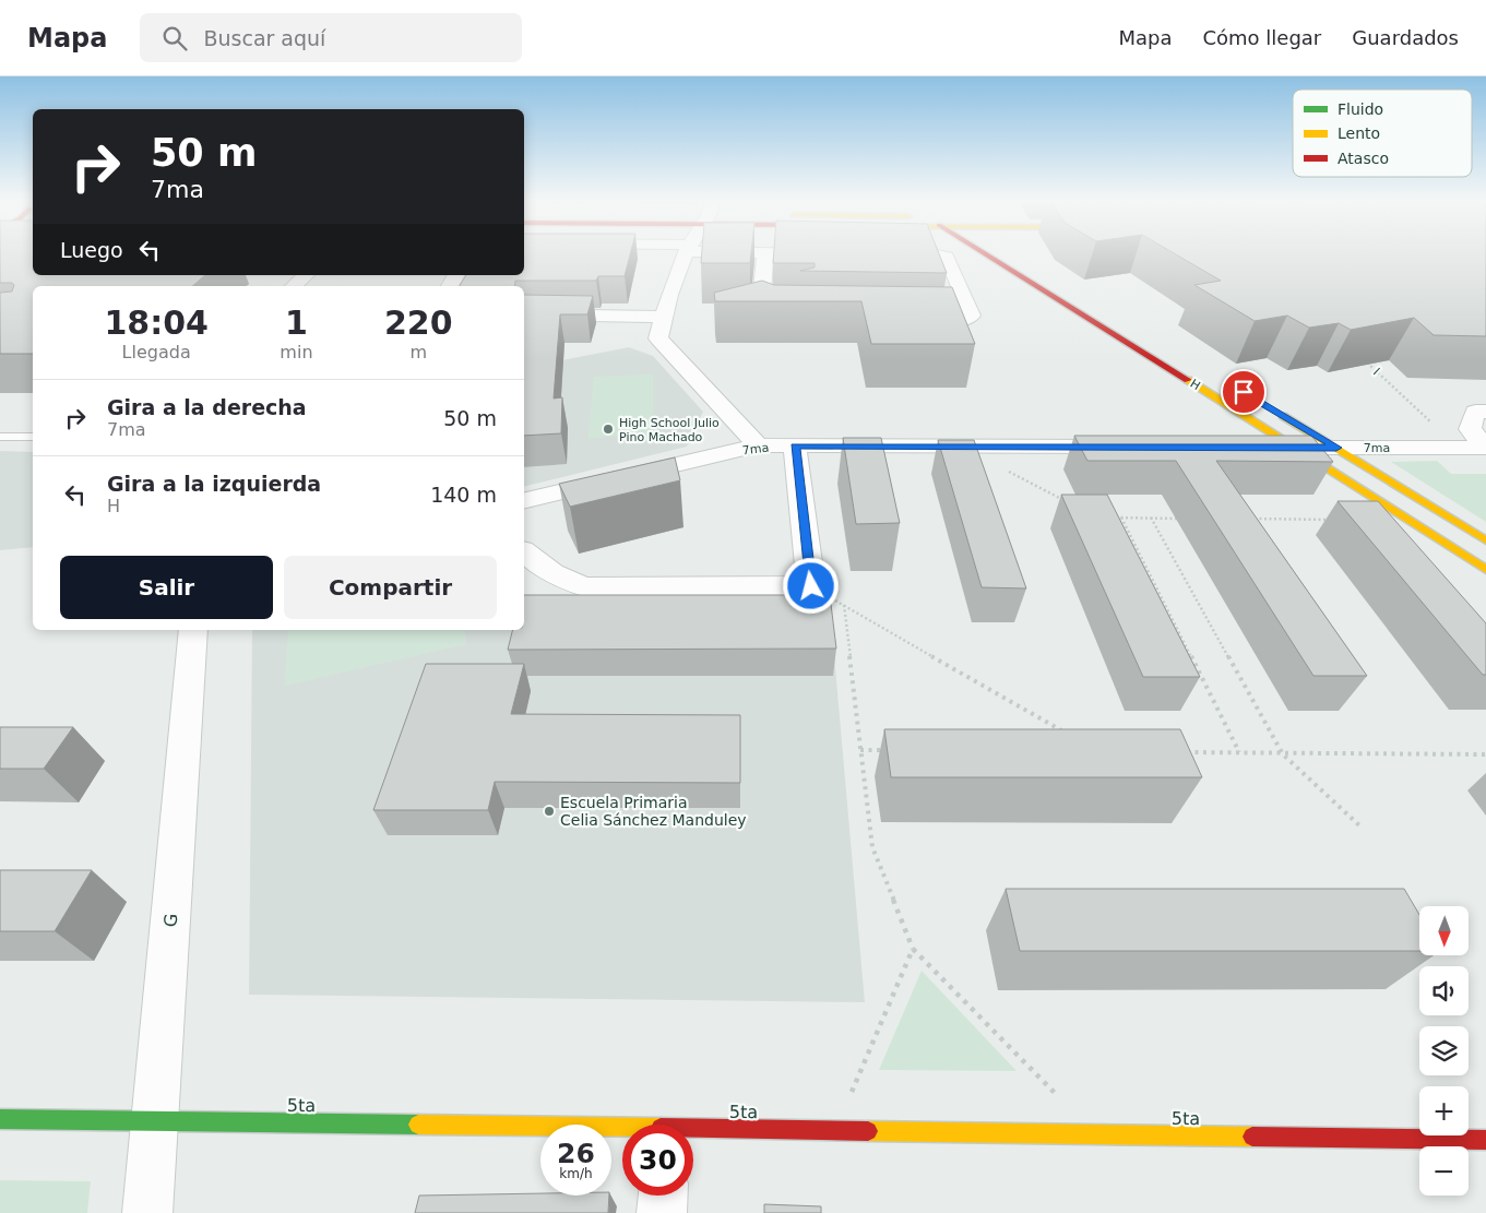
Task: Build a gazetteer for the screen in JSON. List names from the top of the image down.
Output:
{
  "streets": {
    "street": [
      "H",
      "7ma",
      "G",
      "5ta"
    ],
    "path": ["I"]
  },
  "crossings": [
    ["I", "7ma"],
    ["H", "7ma"],
    ["G", "5ta"]
  ],
  "places": ["High School Julio Pino Machado", "Escuela Primaria Celia Sánchez Manduley"],
  "legend": ["Fluido", "Lento", "Atasco"],
  "north": "bottom",
  "page": {
    "header": "Mapa",
    "search": "Buscar aquí",
    "nav": ["Mapa", "Cómo llegar", "Guardados"],
    "turn": ["50 m", "7ma"],
    "then": "Luego",
    "eta": [
      "18:04",
      "Llegada",
      "1",
      "min",
      "220",
      "m"
    ],
    "list": [
      {
        "name": "Gira a la derecha",
        "note": "7ma",
        "value": "50 m"
      },
      {
        "name": "Gira a la izquierda",
        "note": "H",
        "value": "140 m"
      }
    ],
    "buttons": ["Salir", "Compartir"],
    "map_buttons": ["+", "−"],
    "speed": "26 km/h",
    "limit": "30"
  }
}
